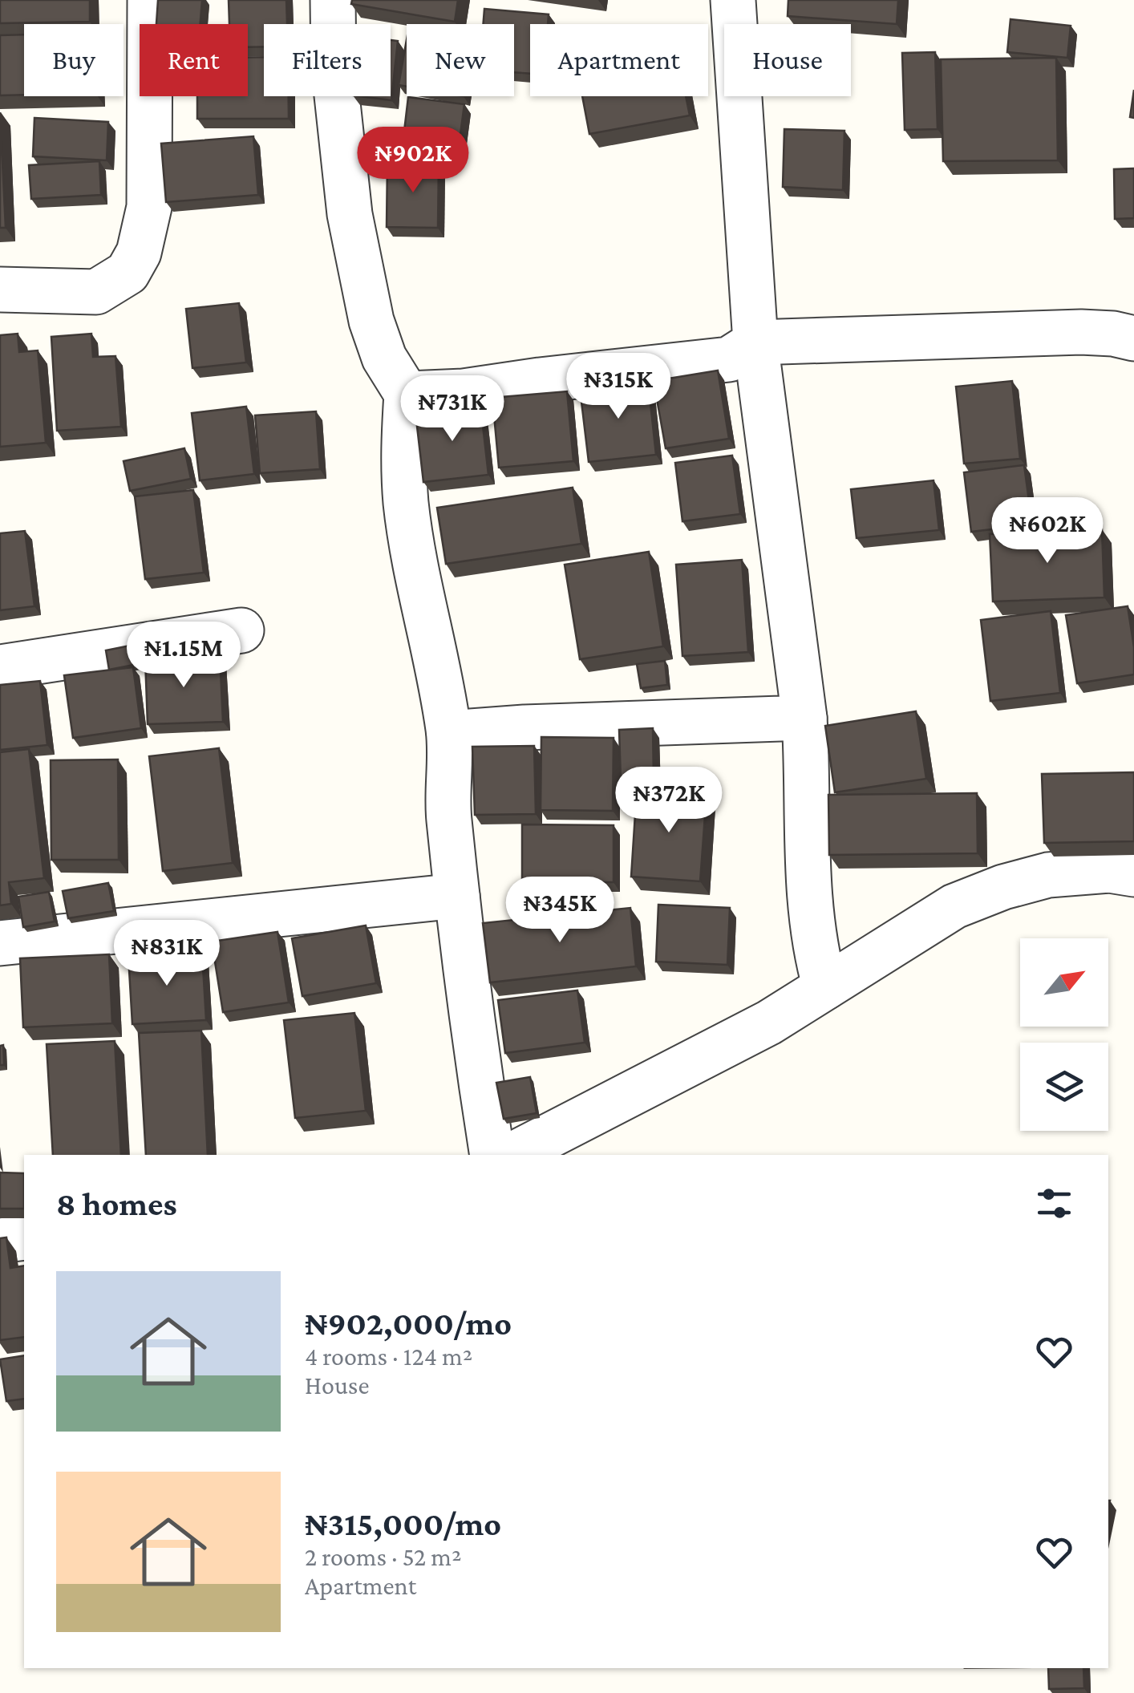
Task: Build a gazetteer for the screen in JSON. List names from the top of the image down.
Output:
{
  "north": "top right",
  "page": {
    "chip": [
      "Buy",
      "Rent",
      "Filters",
      "New",
      "Apartment",
      "House"
    ],
    "price": [
      "₦902K",
      "₦315K",
      "₦731K",
      "₦602K",
      "₦1.15M",
      "₦372K",
      "₦345K",
      "₦831K"
    ],
    "heading": "8 homes",
    "list": [
      {
        "name": "₦902,000/mo",
        "note": "4 rooms · 124 m² · House"
      },
      {
        "name": "₦315,000/mo",
        "note": "2 rooms · 52 m² · Apartment"
      }
    ]
  }
}
